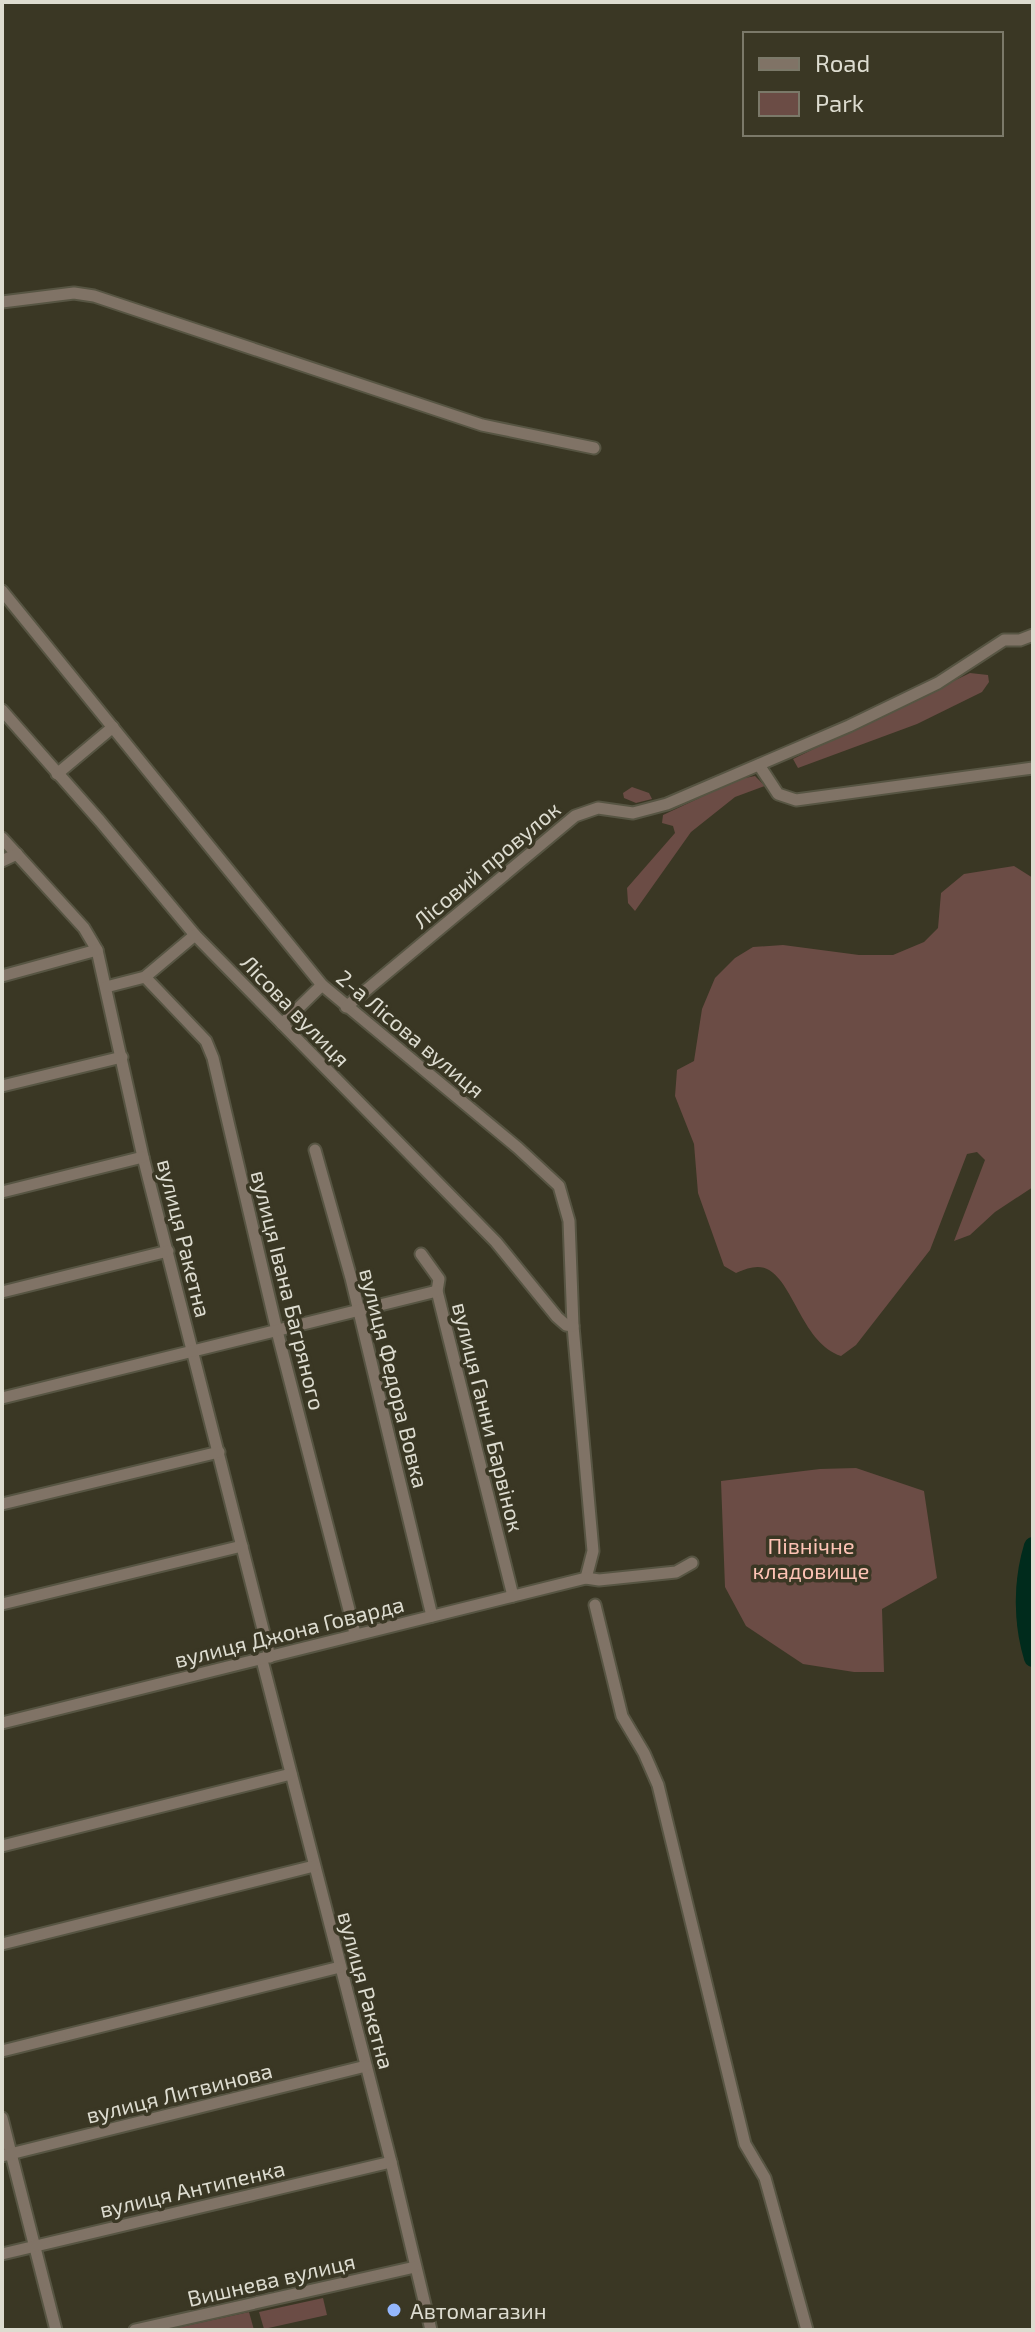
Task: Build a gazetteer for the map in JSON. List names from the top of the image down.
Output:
{
  "streets": {
    "street": [
      "Лісовий провулок",
      "Лісова вулиця",
      "2-а Лісова вулиця",
      "вулиця Ракетна",
      "вулиця Івана Багряного",
      "вулиця Федора Вовка",
      "вулиця Ганни Барвінок",
      "вулиця Джона Говарда",
      "вулиця Литвинова",
      "вулиця Антипенка",
      "Вишнева вулиця"
    ]
  },
  "crossings": [
    ["Лісовий провулок", "2-а Лісова вулиця"],
    ["Лісова вулиця", "2-а Лісова вулиця"],
    ["2-а Лісова вулиця", "вулиця Джона Говарда"],
    ["вулиця Ракетна", "вулиця Джона Говарда"],
    ["вулиця Ракетна", "вулиця Литвинова"],
    ["вулиця Ракетна", "вулиця Антипенка"],
    ["вулиця Ракетна", "Вишнева вулиця"],
    ["вулиця Івана Багряного", "вулиця Джона Говарда"],
    ["вулиця Федора Вовка", "вулиця Джона Говарда"],
    ["вулиця Ганни Барвінок", "вулиця Джона Говарда"]
  ],
  "parks": ["Північне кладовище"],
  "places": ["Автомагазин"],
  "legend": ["Road", "Park"]
}
